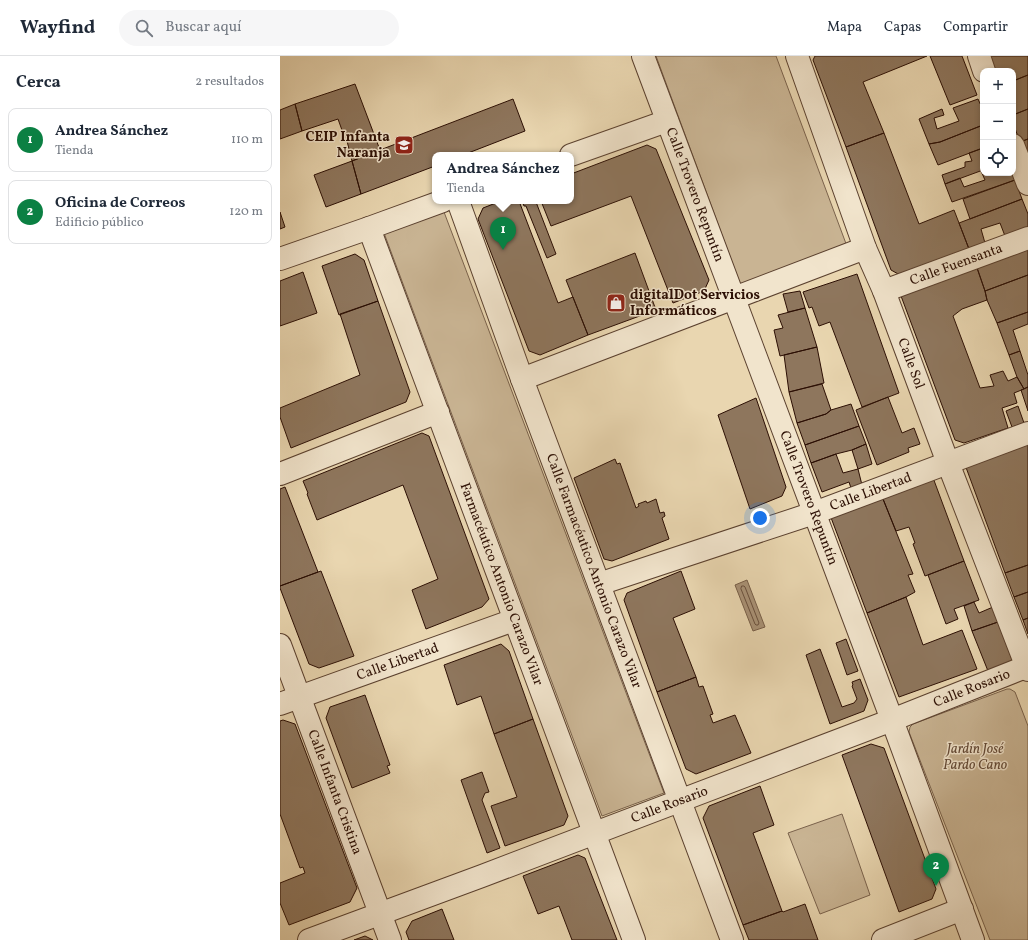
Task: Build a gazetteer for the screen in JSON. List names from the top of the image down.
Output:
{
  "streets": {
    "street": [
      "Calle Trovero Repuntín",
      "Calle Fuensanta",
      "Calle Sol",
      "Calle Libertad",
      "Calle Farmacéutico Antonio Carazo Vilar",
      "Farmacéutico Antonio Carazo Vilar",
      "Calle Rosario",
      "Calle Infanta Cristina"
    ]
  },
  "crossings": [
    ["Calle Trovero Repuntín", "Calle Libertad"],
    ["Calle Trovero Repuntín", "Calle Rosario"],
    ["Calle Fuensanta", "Calle Sol"],
    ["Calle Sol", "Calle Libertad"],
    ["Calle Sol", "Calle Rosario"],
    ["Calle Libertad", "Calle Farmacéutico Antonio Carazo Vilar"],
    ["Calle Libertad", "Farmacéutico Antonio Carazo Vilar"],
    ["Calle Libertad", "Calle Infanta Cristina"],
    ["Calle Farmacéutico Antonio Carazo Vilar", "Calle Rosario"],
    ["Farmacéutico Antonio Carazo Vilar", "Calle Rosario"],
    ["Calle Rosario", "Calle Infanta Cristina"]
  ],
  "parks": ["Jardín José Pardo Cano"],
  "places": {
    "school or university": ["CEIP Infanta Naranja"],
    "shop": ["digitalDot Servicios Informáticos"]
  },
  "page": {
    "header": "Wayfind",
    "search": "Buscar aquí",
    "nav": ["Mapa", "Capas", "Compartir"],
    "heading": ["Cerca", "2 resultados"],
    "map_buttons": ["+", "−"],
    "list": [
      {
        "mark": "1",
        "name": "Andrea Sánchez",
        "note": "Tienda",
        "value": "110 m"
      },
      {
        "mark": "2",
        "name": "Oficina de Correos",
        "note": "Edificio público",
        "value": "120 m"
      }
    ],
    "popup": ["Andrea Sánchez", "Tienda"],
    "pins": ["1", "2"]
  }
}
